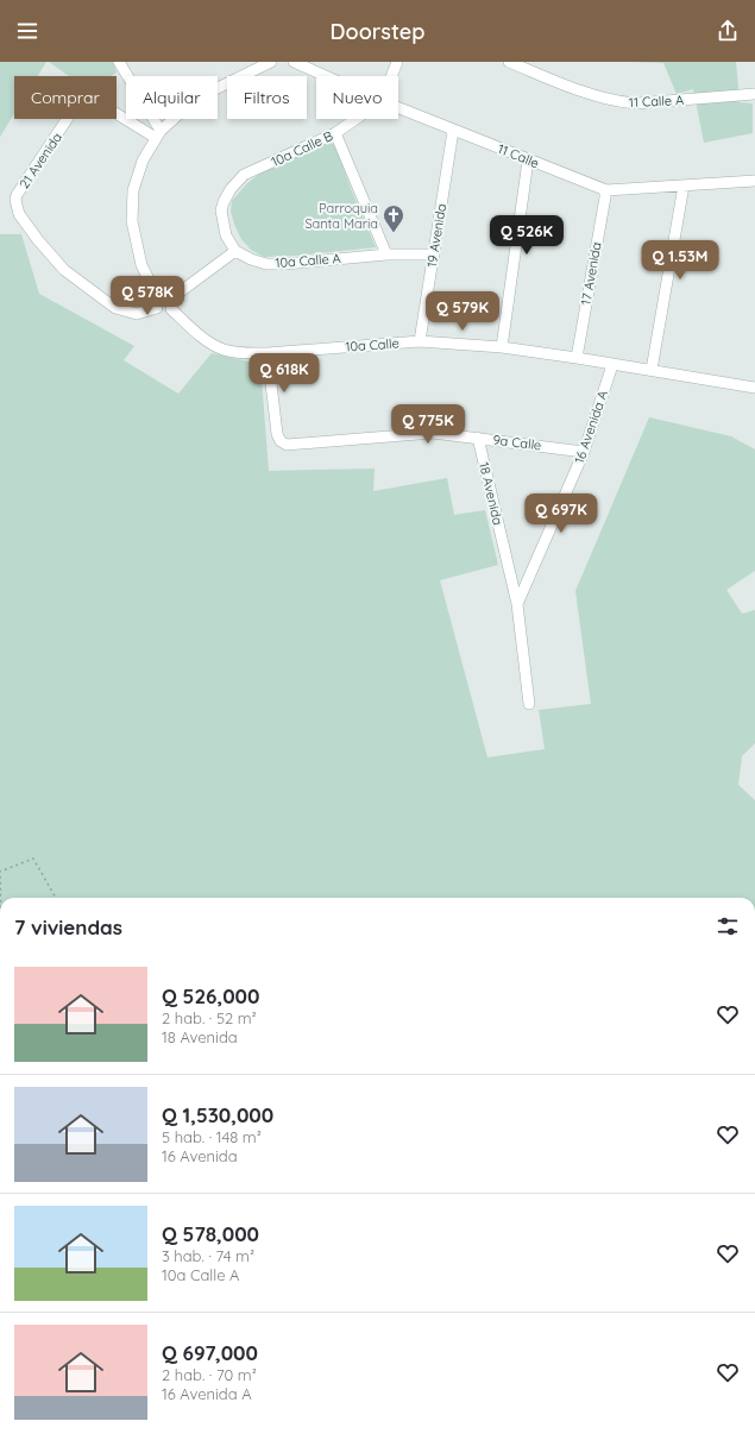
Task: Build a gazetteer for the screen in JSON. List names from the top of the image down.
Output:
{
  "streets": {
    "street": [
      "11 Calle A",
      "10a Calle B",
      "11 Calle",
      "21 Avenida",
      "19 Avenida",
      "10a Calle A",
      "17 Avenida",
      "10a Calle",
      "16 Avenida A",
      "9a Calle",
      "18 Avenida"
    ]
  },
  "crossings": [
    ["10a Calle B", "10a Calle A"],
    ["11 Calle", "19 Avenida"],
    ["11 Calle", "17 Avenida"],
    ["21 Avenida", "10a Calle"],
    ["19 Avenida", "10a Calle A"],
    ["19 Avenida", "10a Calle"],
    ["17 Avenida", "10a Calle"],
    ["10a Calle", "16 Avenida A"],
    ["10a Calle", "9a Calle"],
    ["16 Avenida A", "9a Calle"],
    ["16 Avenida A", "18 Avenida"],
    ["9a Calle", "18 Avenida"]
  ],
  "places": {
    "church": ["Parroquia Santa Maria"]
  },
  "page": {
    "header": "Doorstep",
    "chip": [
      "Comprar",
      "Alquilar",
      "Filtros",
      "Nuevo"
    ],
    "price": [
      "Q 526K",
      "Q 1.53M",
      "Q 578K",
      "Q 579K",
      "Q 618K",
      "Q 775K",
      "Q 697K"
    ],
    "heading": "7 viviendas",
    "list": [
      {
        "name": "Q 526,000",
        "note": "2 hab. · 52 m² · 18 Avenida"
      },
      {
        "name": "Q 1,530,000",
        "note": "5 hab. · 148 m² · 16 Avenida"
      },
      {
        "name": "Q 578,000",
        "note": "3 hab. · 74 m² · 10a Calle A"
      },
      {
        "name": "Q 697,000",
        "note": "2 hab. · 70 m² · 16 Avenida A"
      }
    ]
  }
}
